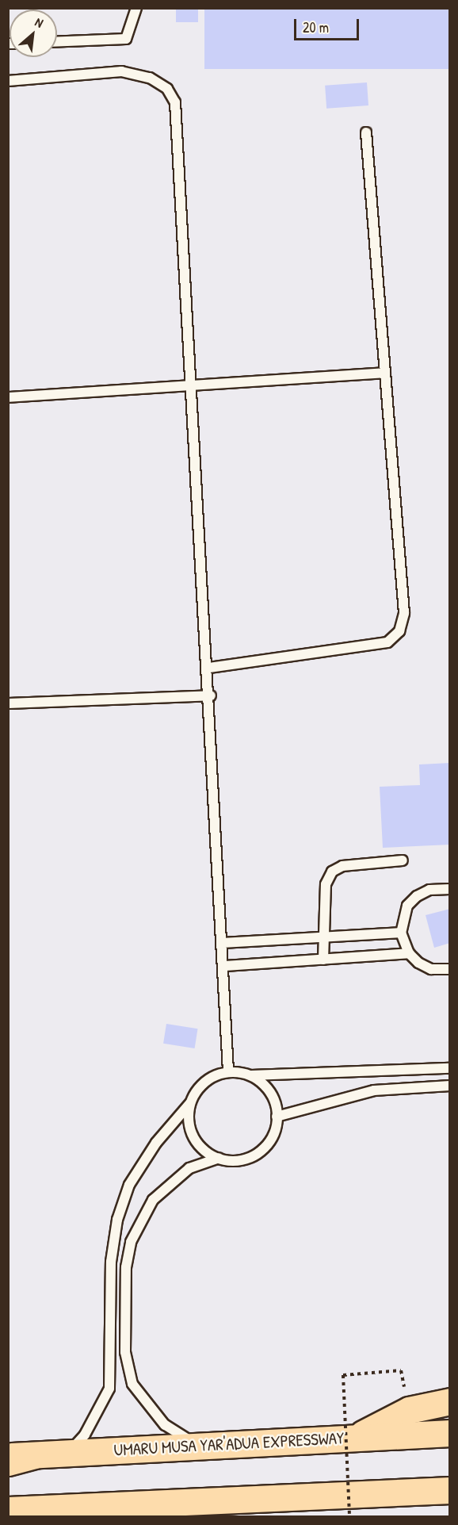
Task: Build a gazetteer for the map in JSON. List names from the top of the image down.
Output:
{
  "streets": {
    "highway": ["UMARU MUSA YAR'ADUA EXPRESSWAY"]
  },
  "scale_bar": "20 m",
  "north": "top right"
}
